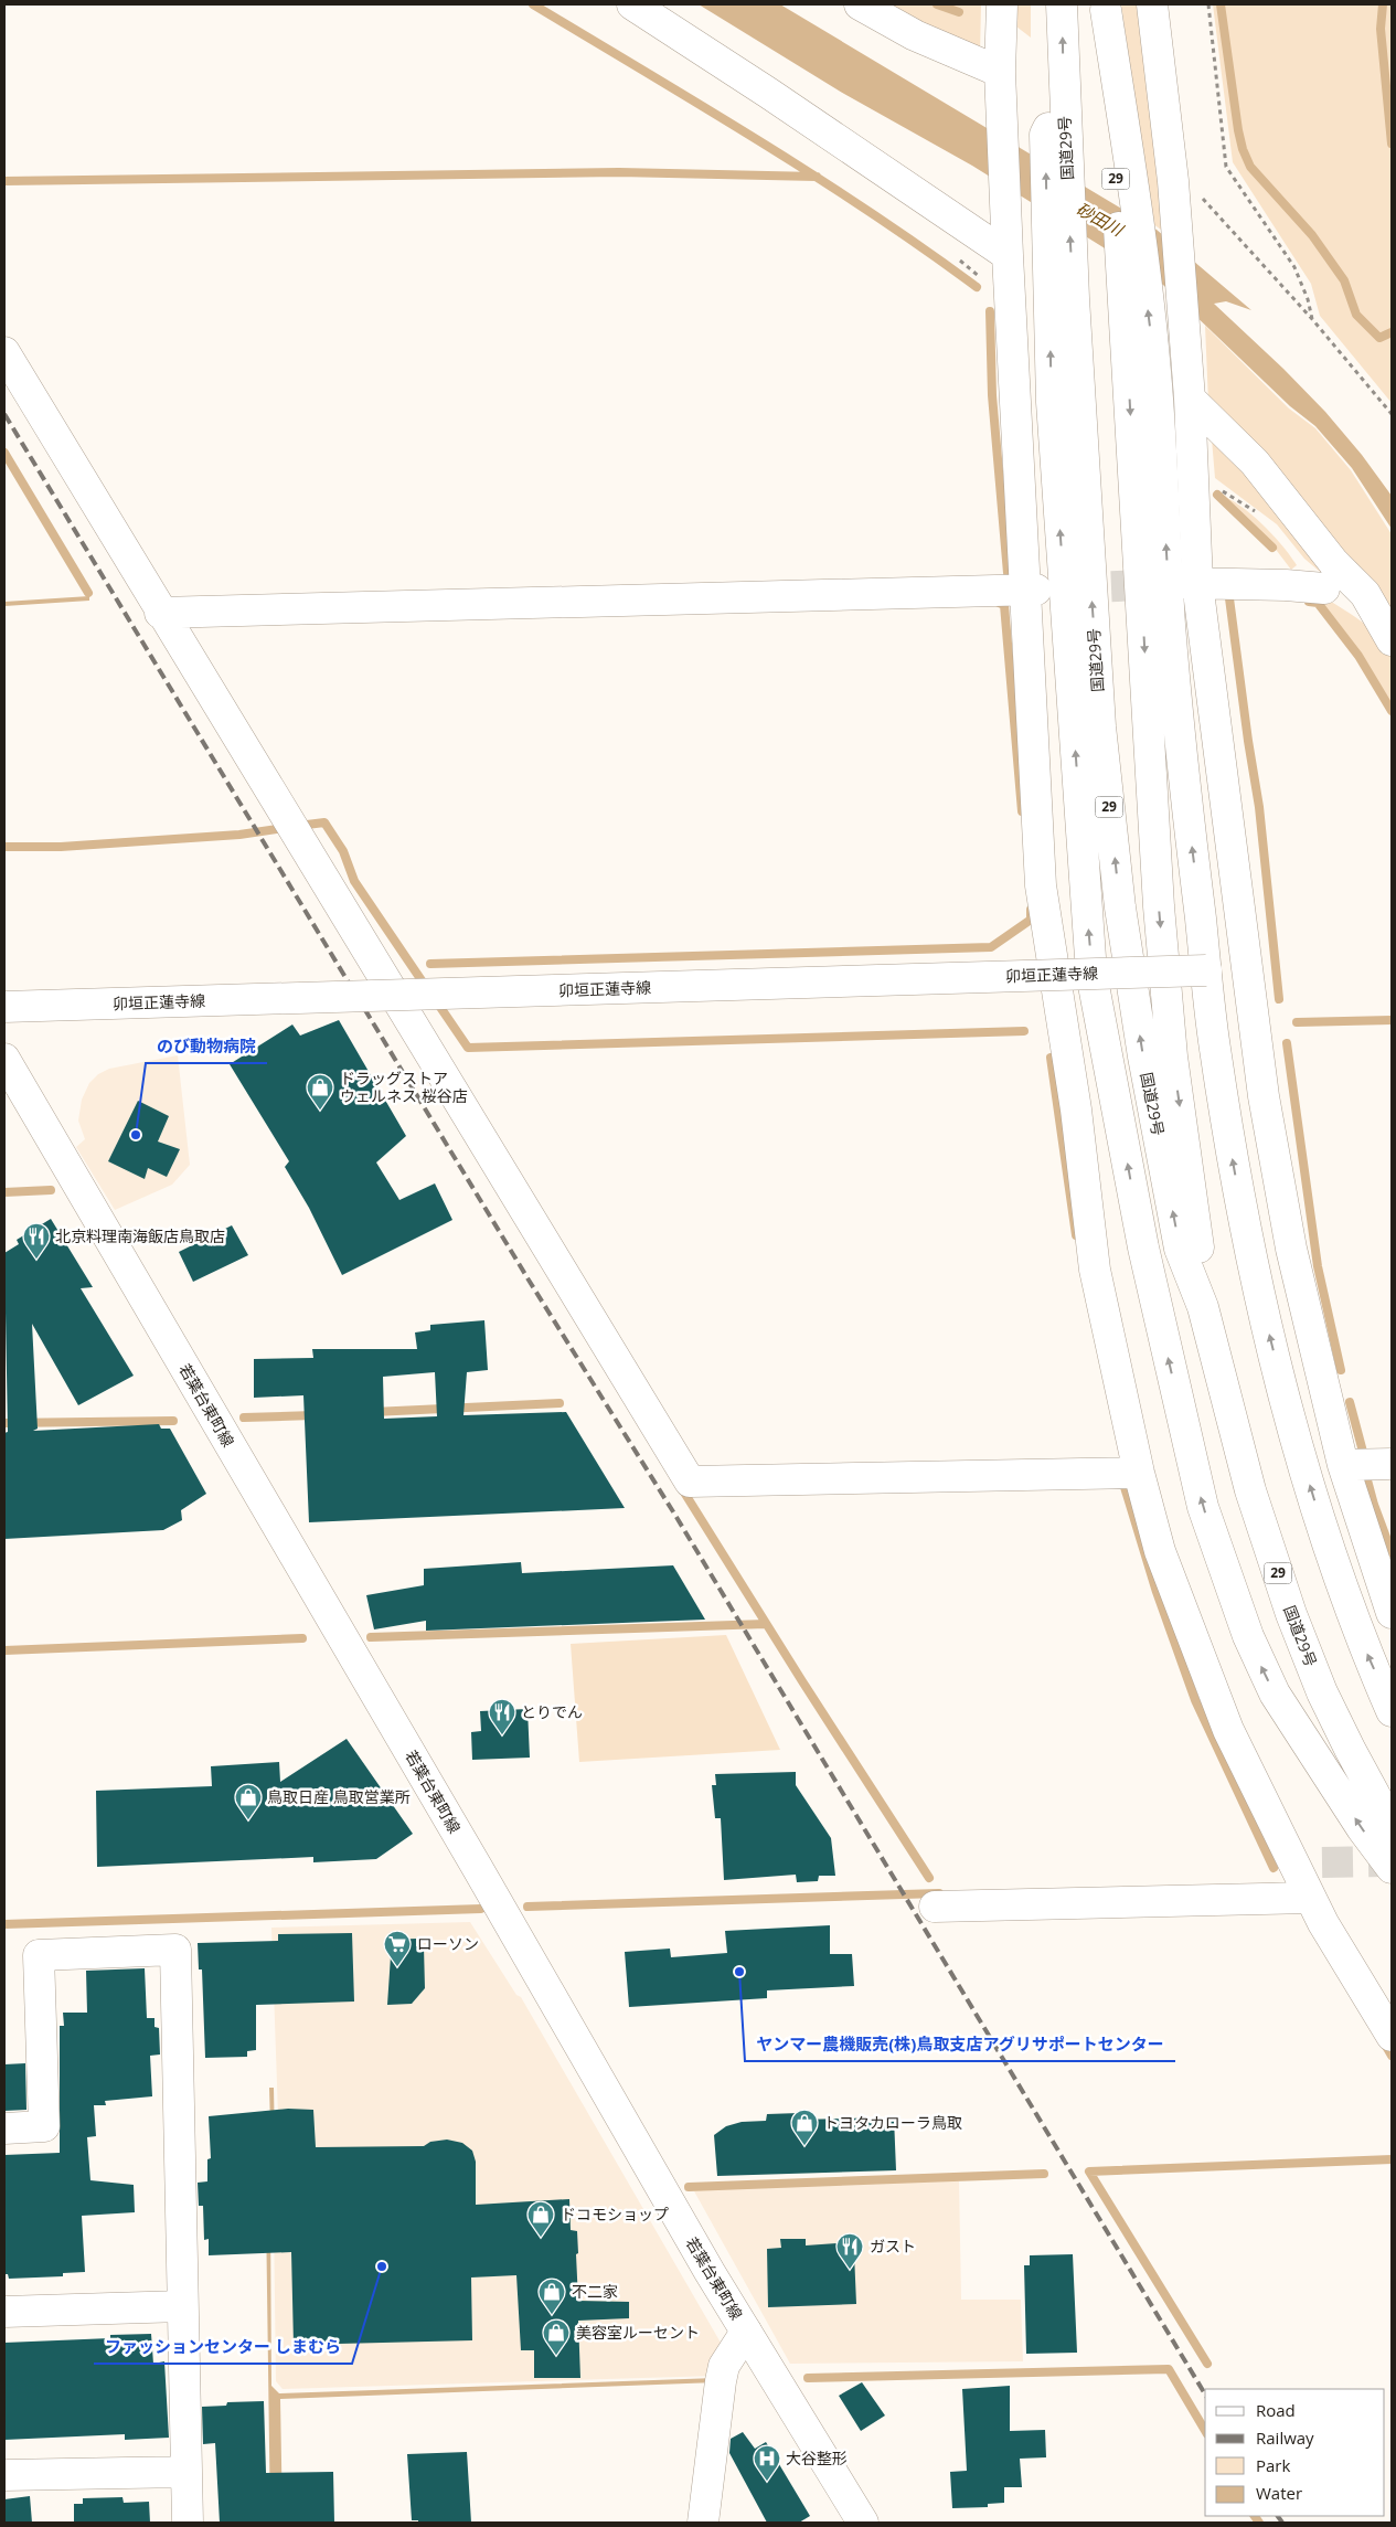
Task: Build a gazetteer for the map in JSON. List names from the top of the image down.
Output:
{
  "streets": {
    "main road": [
      "国道29号",
      "29",
      "卯垣正蓮寺線",
      "若葉台東町線"
    ]
  },
  "water": ["砂田川"],
  "places": {
    "shop": [
      "ドラッグストア ウェルネス 桜谷店",
      "鳥取日産 鳥取営業所",
      "トヨタカローラ鳥取",
      "ドコモショップ",
      "不二家",
      "美容室ルーセント"
    ],
    "other": ["のび動物病院", "ヤンマー農機販売(株)鳥取支店アグリサポートセンター", "ファッションセンター しまむら"],
    "restaurant": ["北京料理南海飯店鳥取店", "とりでん", "ガスト"],
    "supermarket": ["ローソン"],
    "hospital": ["大谷整形"]
  },
  "legend": [
    "Road",
    "Railway",
    "Park",
    "Water"
  ]
}
